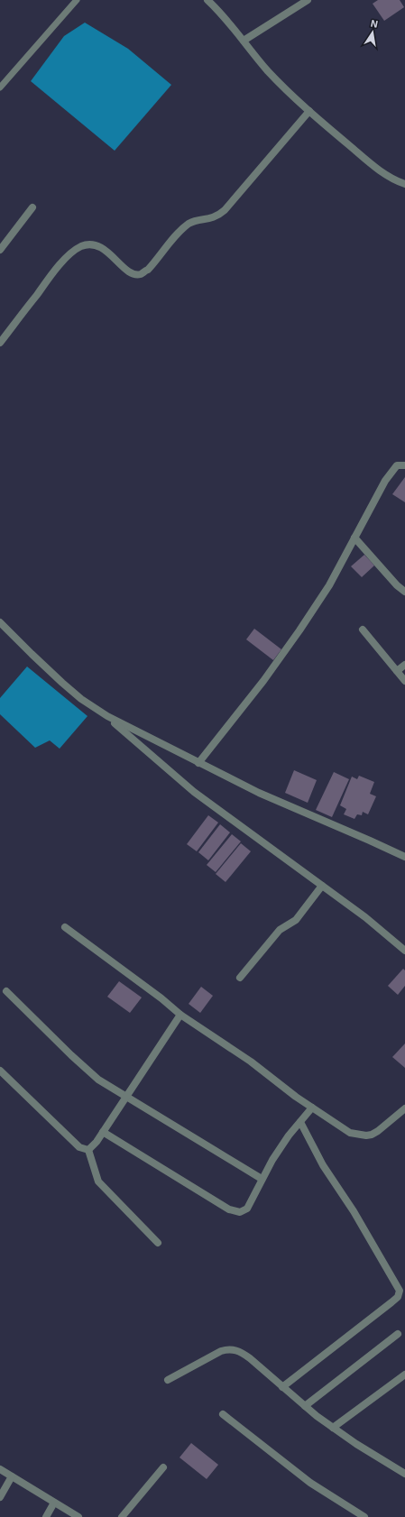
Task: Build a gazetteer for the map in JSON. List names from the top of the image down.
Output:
{
  "north": "top"
}
